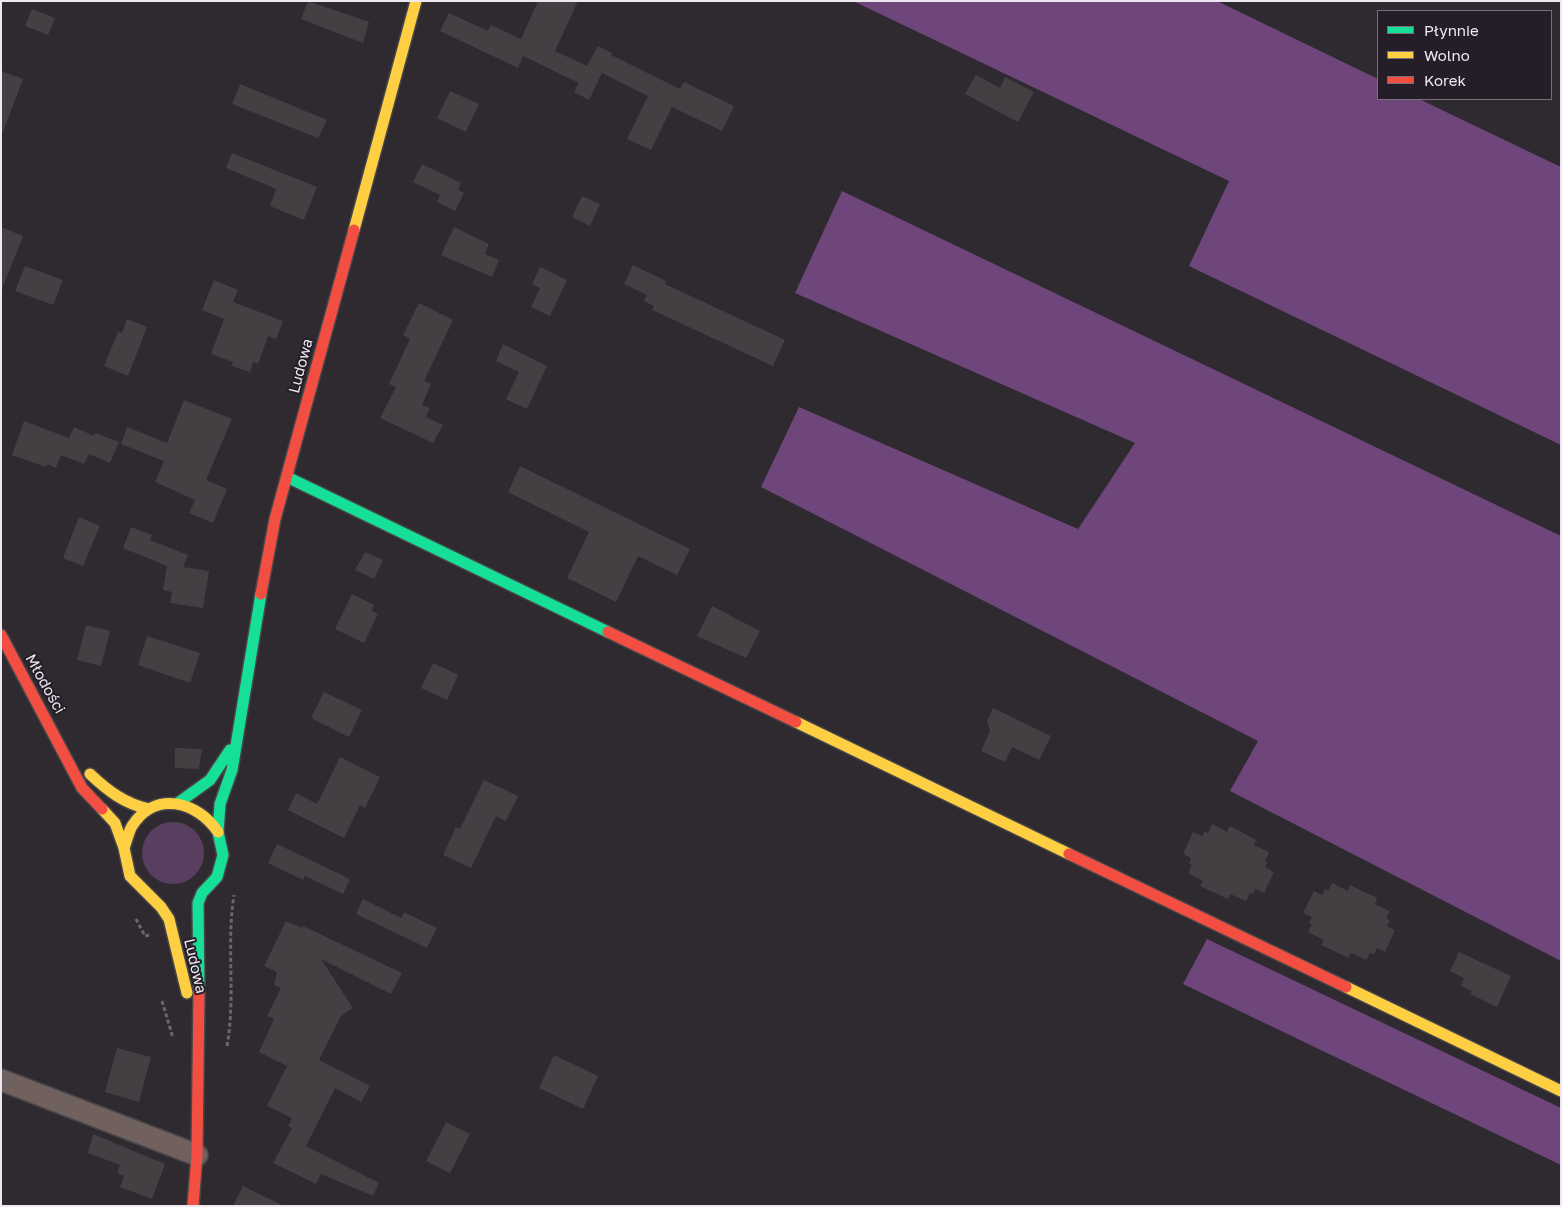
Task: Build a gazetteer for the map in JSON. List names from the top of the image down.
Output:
{
  "streets": {
    "street": ["Ludowa", "Młodości"]
  },
  "crossings": [
    ["Ludowa", "Młodości"]
  ],
  "legend": ["Płynnie", "Wolno", "Korek"]
}
